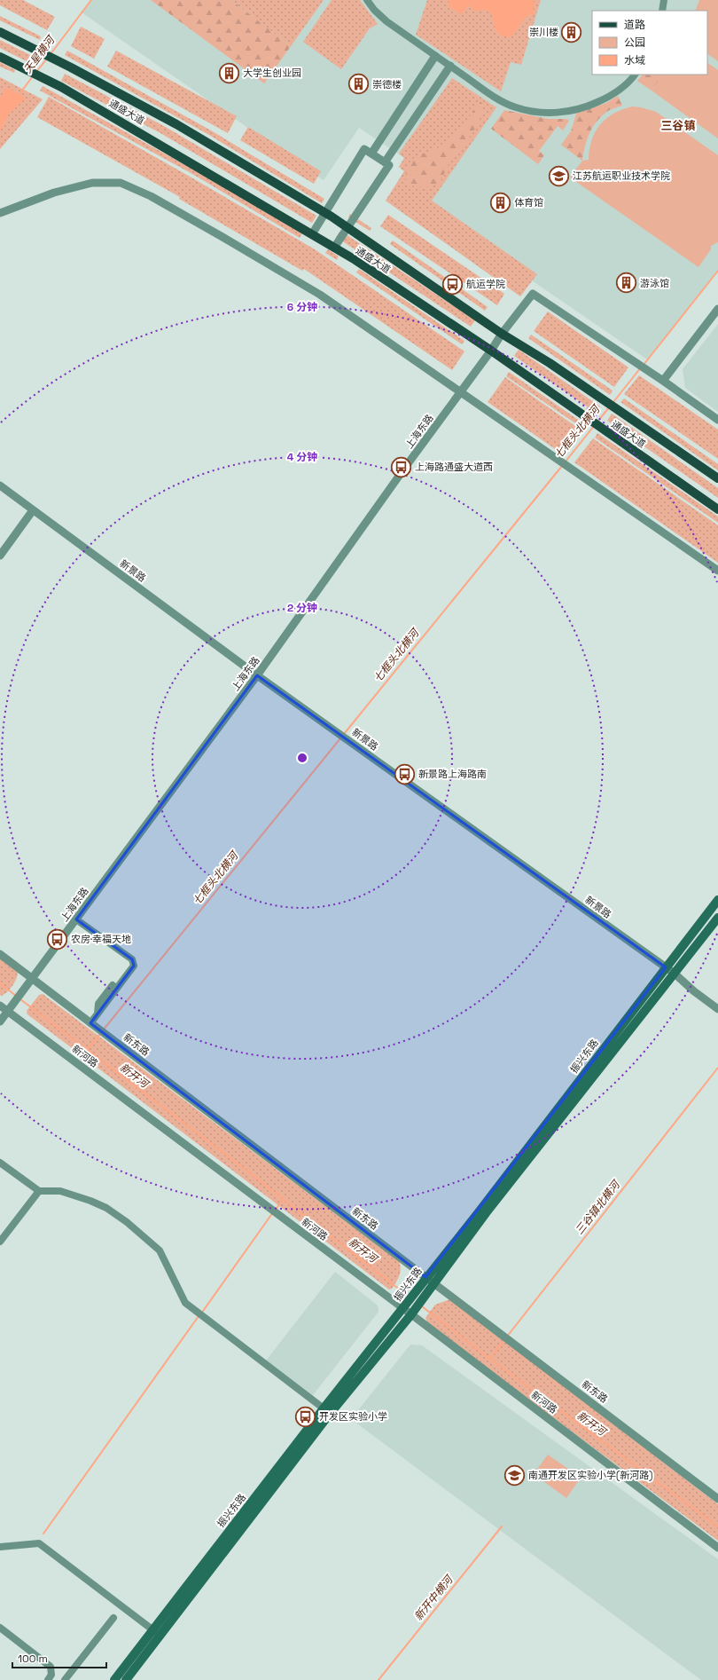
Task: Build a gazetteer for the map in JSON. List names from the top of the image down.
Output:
{
  "streets": {
    "main road": ["通盛大道", "振兴东路"],
    "street": [
      "上海东路",
      "新景路",
      "新东路",
      "新河路"
    ]
  },
  "crossings": [
    ["通盛大道", "上海东路"],
    ["上海东路", "新景路"],
    ["上海东路", "新东路"],
    ["上海东路", "新河路"],
    ["新景路", "振兴东路"],
    ["新东路", "振兴东路"],
    ["新河路", "振兴东路"]
  ],
  "districts": ["三谷镇"],
  "water": [
    "天星横河",
    "七框头北横河",
    "新开河",
    "三谷镇北横河",
    "新开中横河"
  ],
  "places": {
    "building": [
      "崇川楼",
      "大学生创业园",
      "崇德楼",
      "体育馆",
      "游泳馆"
    ],
    "school or university": ["江苏航运职业技术学院", "南通开发区实验小学(新河路)"],
    "bus stop": [
      "航运学院",
      "上海路通盛大道西",
      "新景路上海路南",
      "农房·幸福天地",
      "开发区实验小学"
    ]
  },
  "legend": ["道路", "公园", "水域"],
  "scale_bar": "100 m",
  "rings": ["6 分钟", "4 分钟", "2 分钟"]
}
